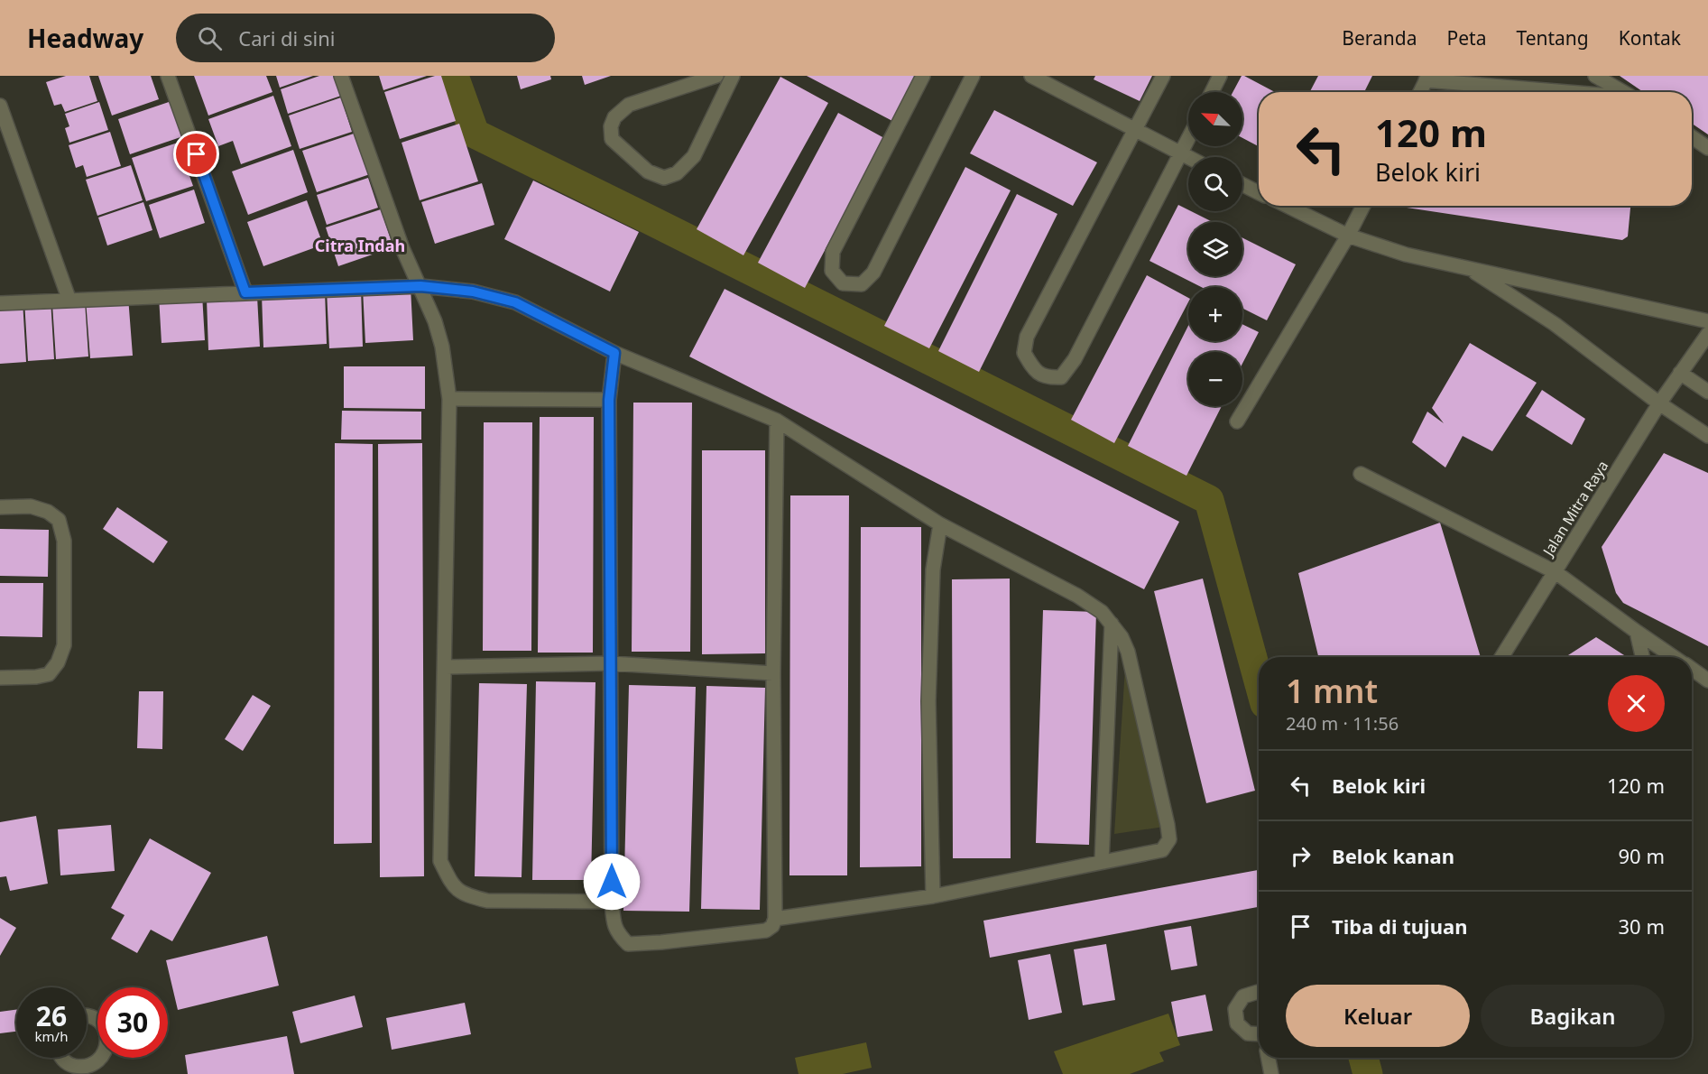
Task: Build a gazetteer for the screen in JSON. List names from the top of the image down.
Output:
{
  "streets": {
    "street": ["Jalan Mitra Raya"]
  },
  "districts": ["Citra Indah"],
  "north": "top left",
  "page": {
    "header": "Headway",
    "search": "Cari di sini",
    "nav": [
      "Beranda",
      "Peta",
      "Tentang",
      "Kontak"
    ],
    "map_buttons": ["+", "−"],
    "turn": ["120 m", "Belok kiri"],
    "heading": ["1 mnt", "240 m · 11:56"],
    "list": [
      {
        "name": "Belok kiri",
        "value": "120 m"
      },
      {
        "name": "Belok kanan",
        "value": "90 m"
      },
      {
        "name": "Tiba di tujuan",
        "value": "30 m"
      }
    ],
    "buttons": ["Keluar", "Bagikan"],
    "speed": "26 km/h",
    "limit": "30"
  }
}
